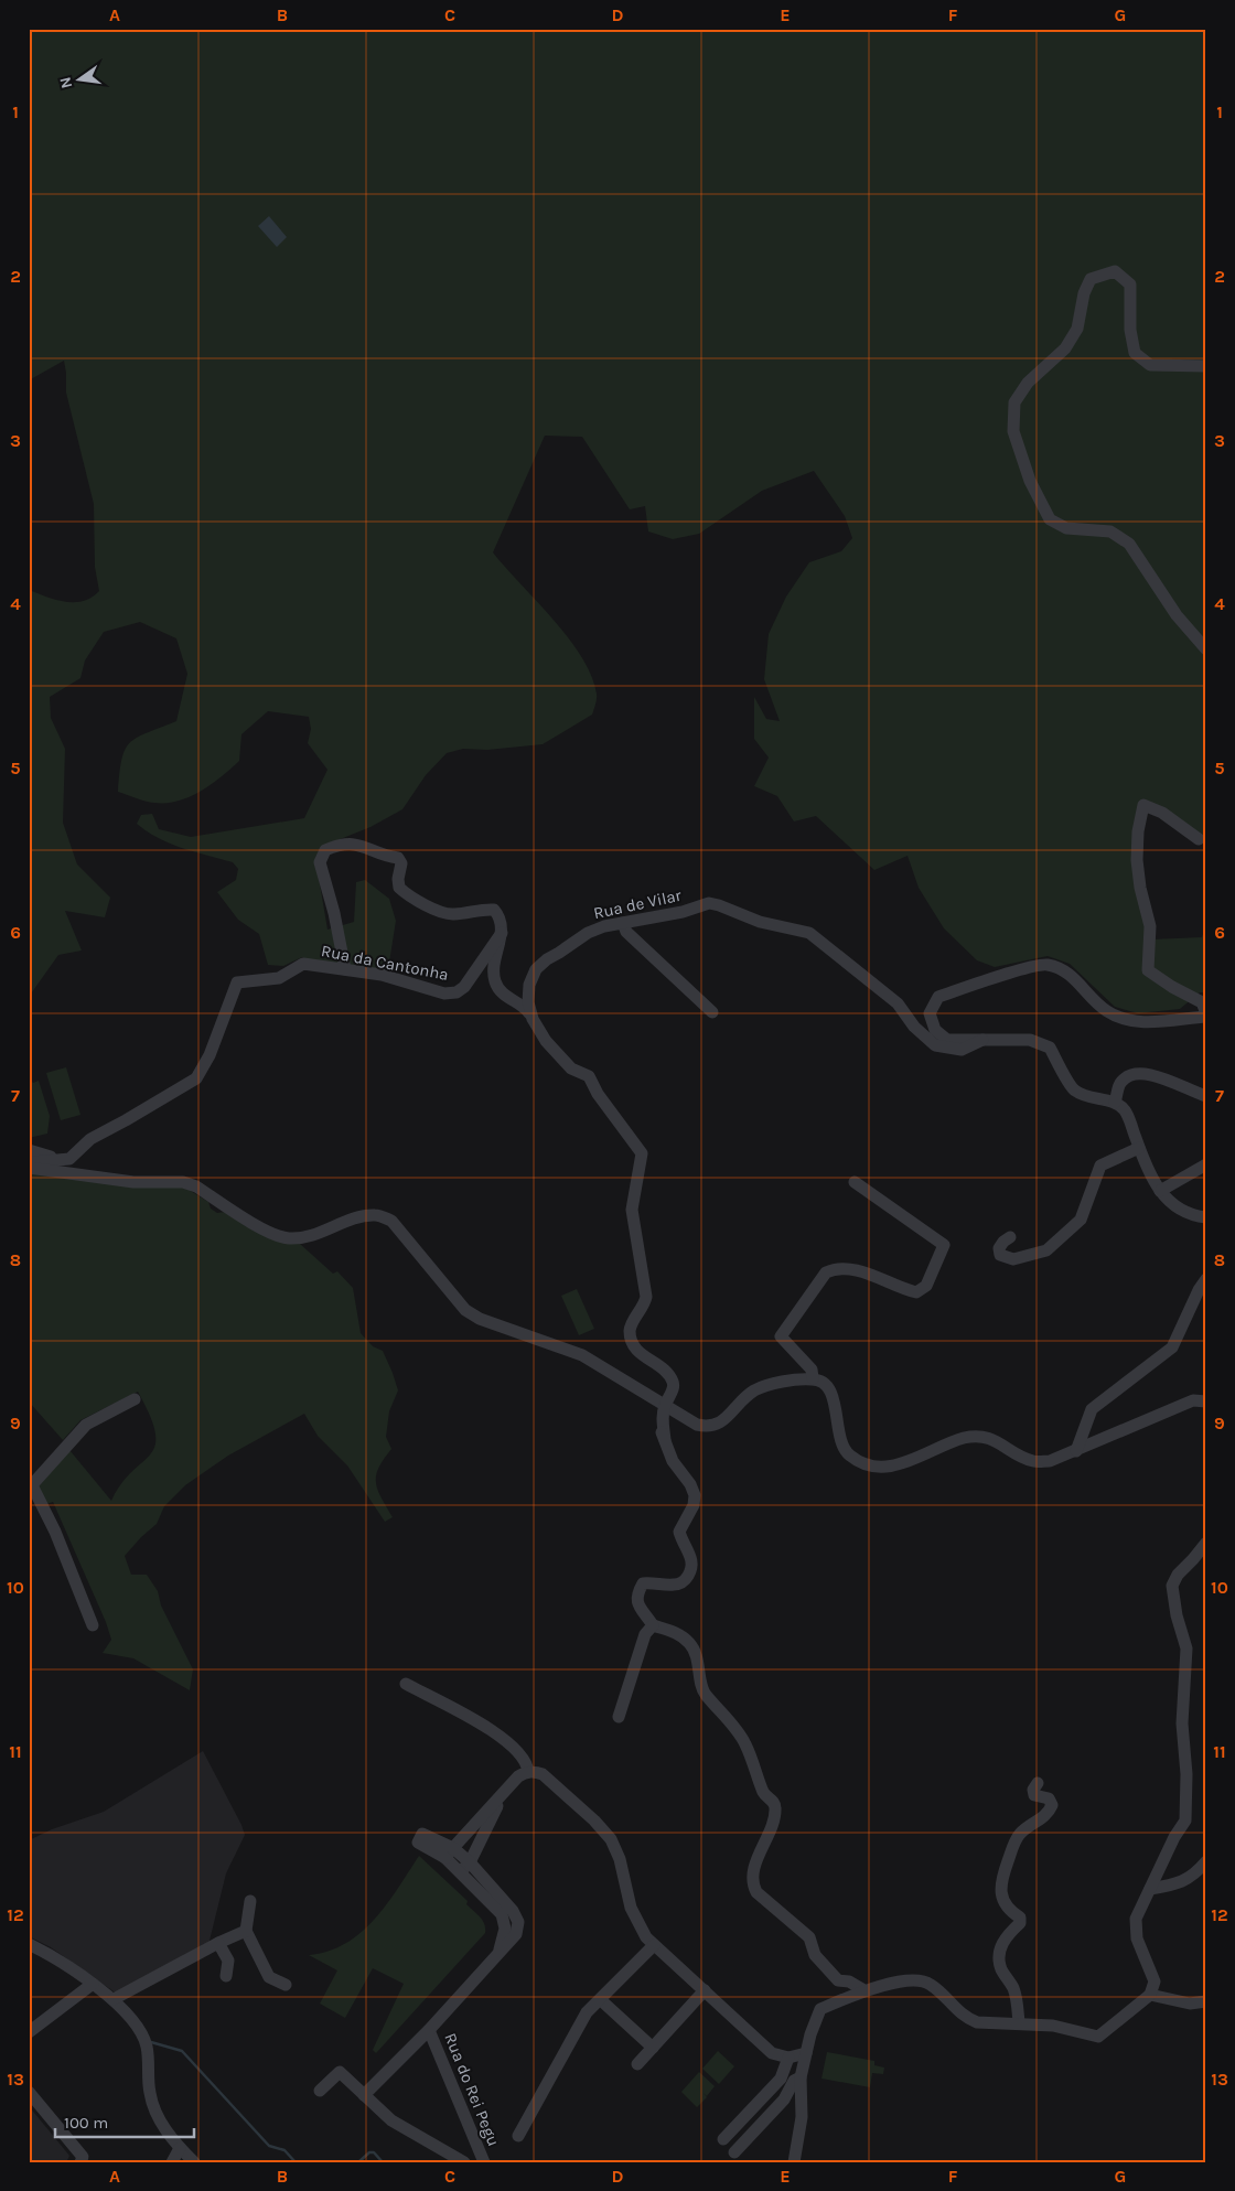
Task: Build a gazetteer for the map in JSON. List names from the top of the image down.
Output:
{
  "streets": {
    "street": ["Rua de Vilar", "Rua da Cantonha", "Rua do Rei Pegu"]
  },
  "scale_bar": "100 m",
  "north": "left",
  "grid": {
    "columns": [
      "A",
      "B",
      "C",
      "D",
      "E",
      "F",
      "G"
    ],
    "rows": [
      "1",
      "2",
      "3",
      "4",
      "5",
      "6",
      "7",
      "8",
      "9",
      "10",
      "11",
      "12",
      "13"
    ]
  }
}
